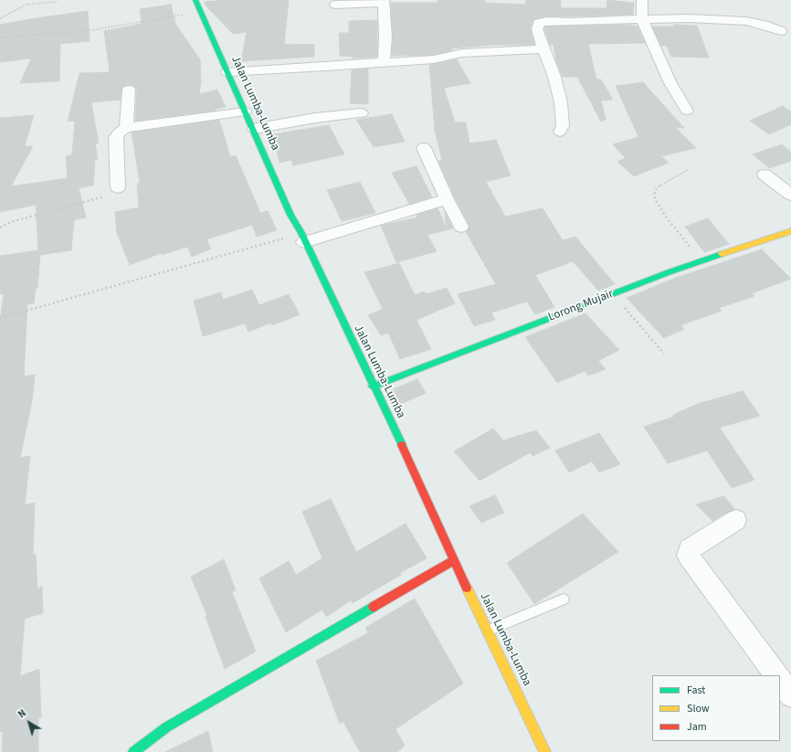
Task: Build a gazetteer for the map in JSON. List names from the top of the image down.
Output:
{
  "streets": {
    "street": ["Jalan Lumba-Lumba", "Lorong Mujair"]
  },
  "crossings": [
    ["Jalan Lumba-Lumba", "Lorong Mujair"]
  ],
  "legend": ["Fast", "Slow", "Jam"],
  "north": "top left"
}
